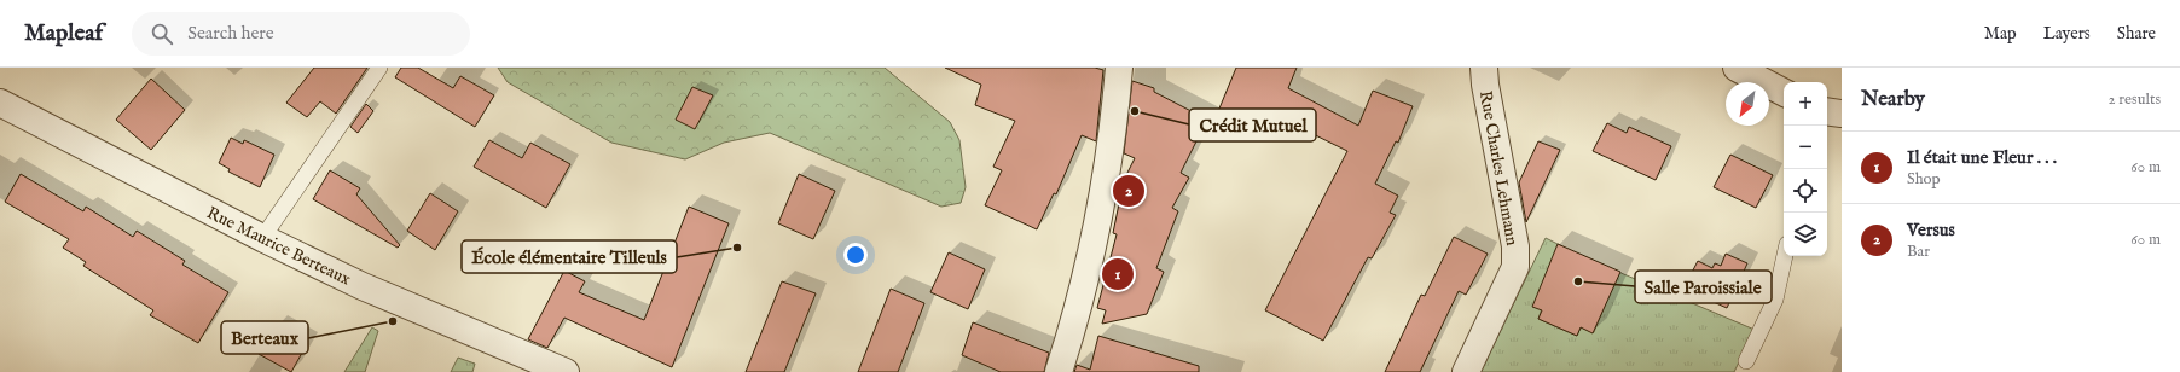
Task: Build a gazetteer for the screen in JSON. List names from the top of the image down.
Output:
{
  "streets": {
    "street": ["Rue Charles Lehmann", "Rue Maurice Berteaux"]
  },
  "places": [
    "Crédit Mutuel",
    "École élémentaire Tilleuls",
    "Salle Paroissiale",
    "Berteaux"
  ],
  "north": "bottom left",
  "page": {
    "header": "Mapleaf",
    "search": "Search here",
    "nav": ["Map", "Layers", "Share"],
    "heading": ["Nearby", "2 results"],
    "map_buttons": ["+", "−"],
    "list": [
      {
        "mark": "1",
        "name": "Il était une Fleur . . .",
        "note": "Shop",
        "value": "60 m"
      },
      {
        "mark": "2",
        "name": "Versus",
        "note": "Bar",
        "value": "60 m"
      }
    ],
    "pins": ["2", "1"]
  }
}
